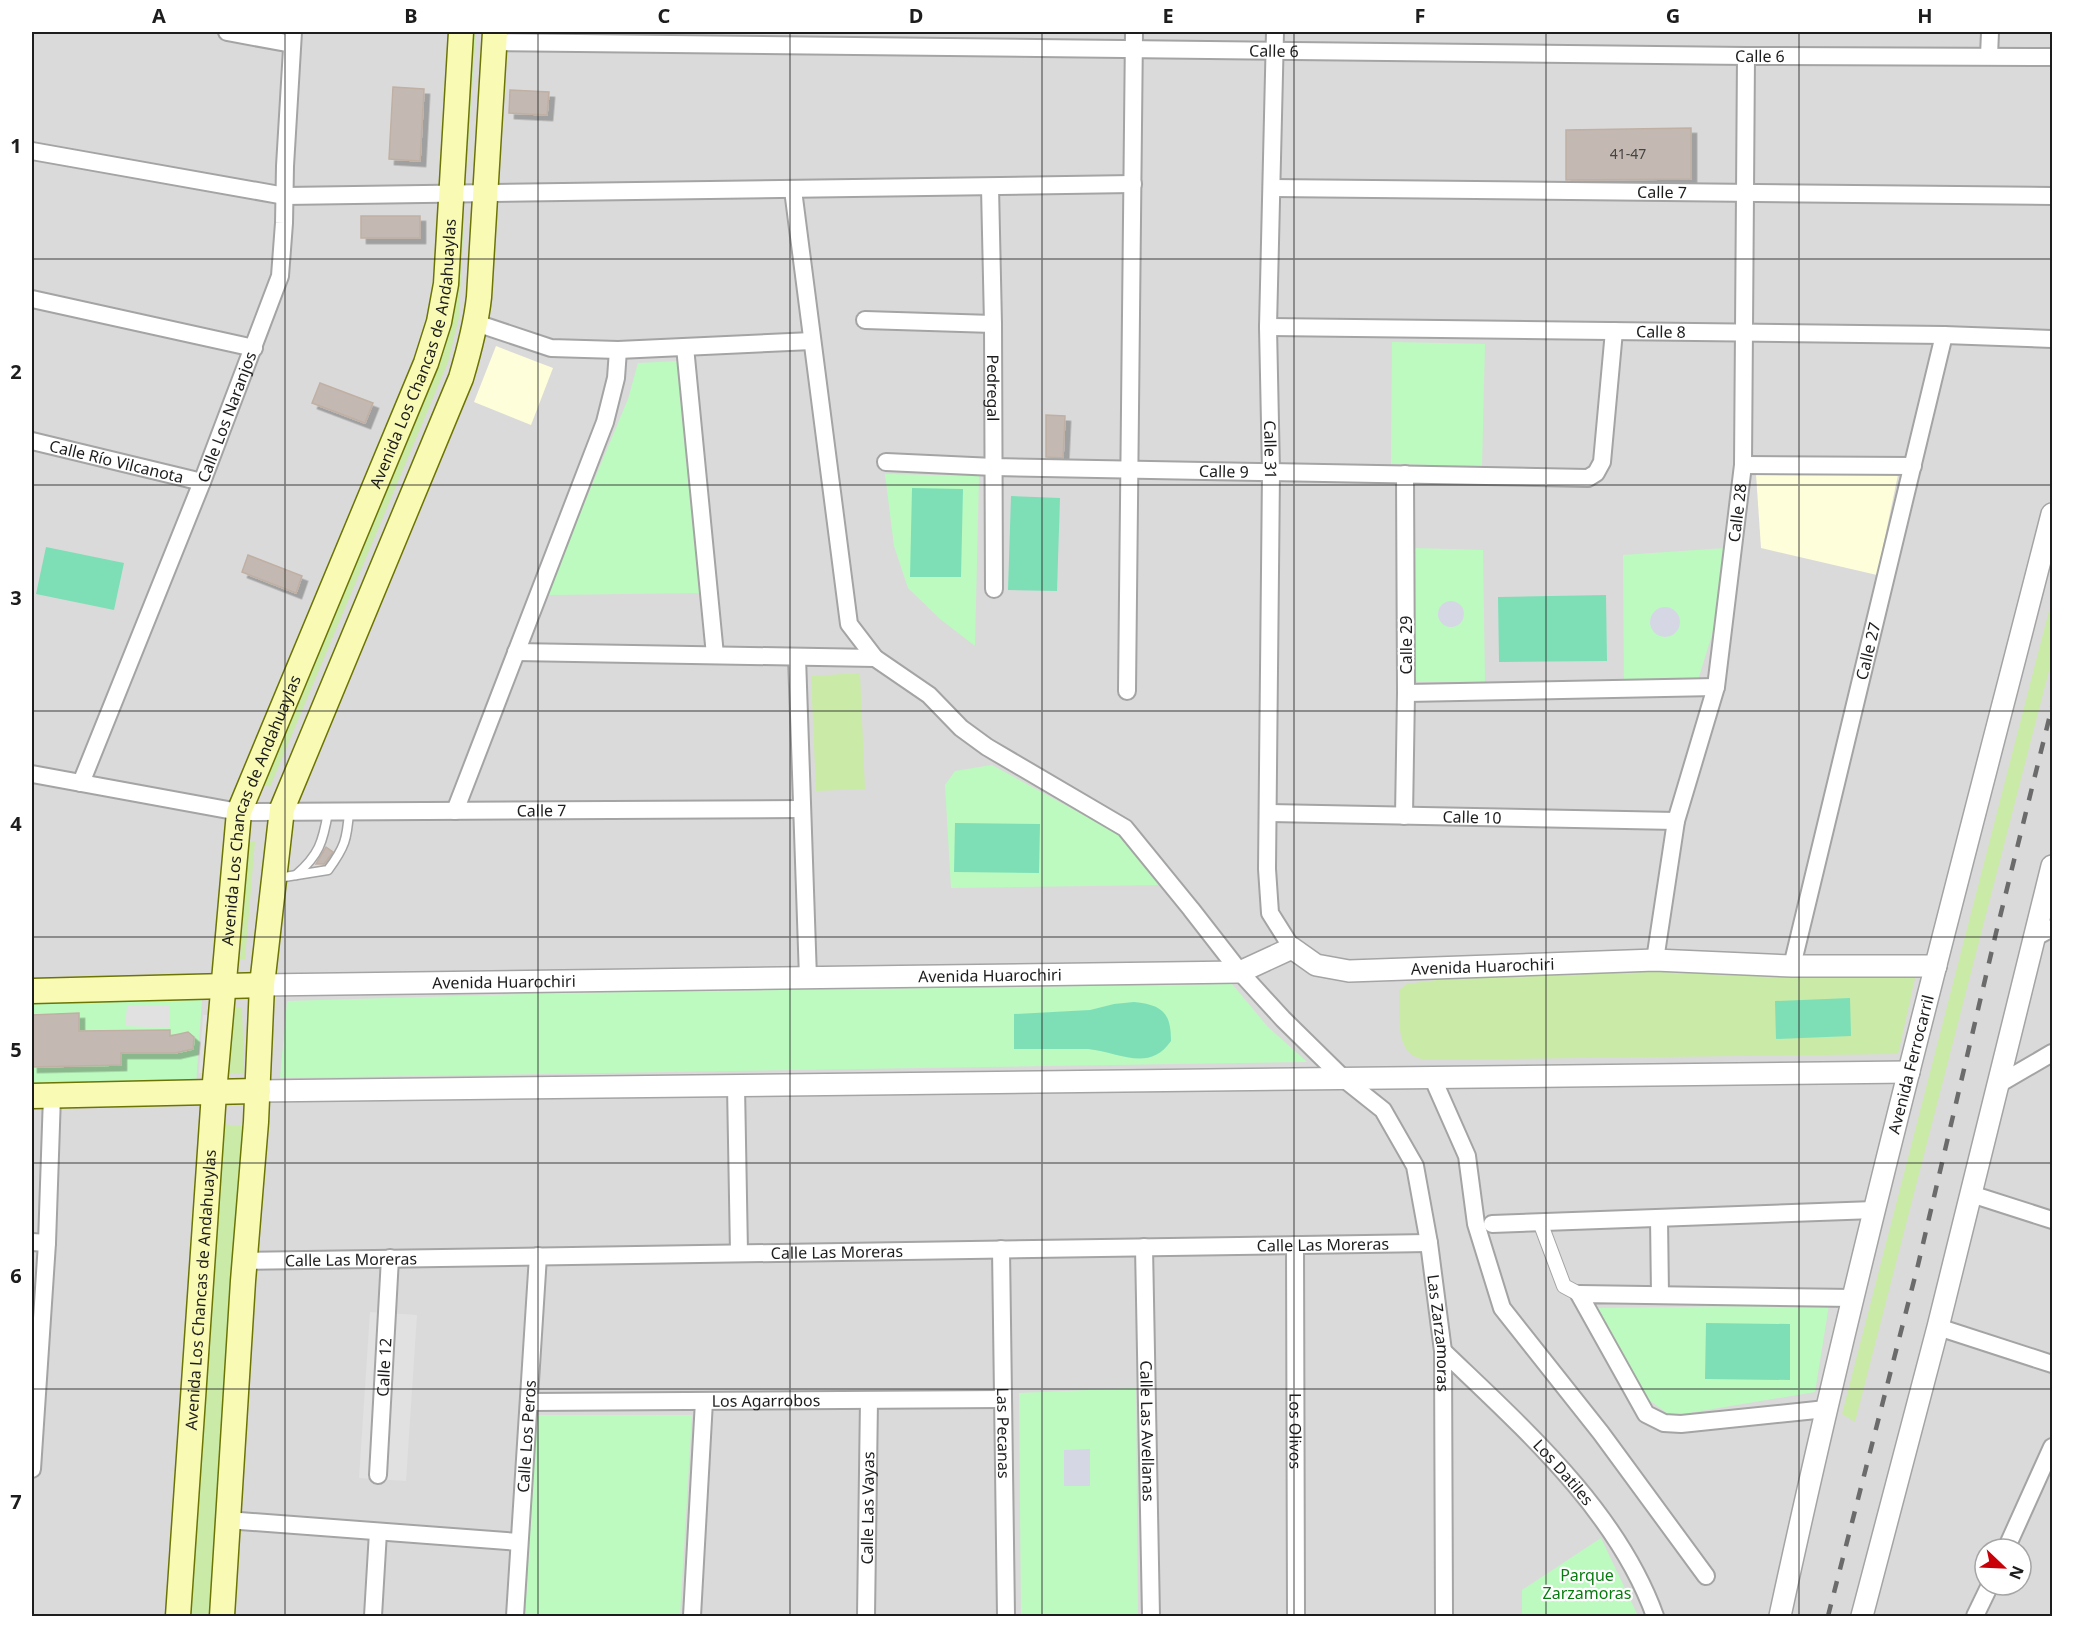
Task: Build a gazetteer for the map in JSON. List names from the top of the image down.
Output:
{
  "streets": {
    "main road": ["Avenida Los Chancas de Andahuaylas", "Avenida Huarochiri"],
    "street": [
      "Calle 6",
      "Calle 7",
      "Calle 8",
      "Pedregal",
      "Calle Los Naranjos",
      "Calle 31",
      "Calle Río Vilcanota",
      "Calle 9",
      "Calle 28",
      "Calle 29",
      "Calle 27",
      "Calle 10",
      "Avenida Ferrocarril",
      "Calle Las Moreras",
      "Las Zarzamoras",
      "Calle 12",
      "Los Agarrobos",
      "Los Olivos",
      "Calle Las Avellanas",
      "Las Pecanas",
      "Calle Los Peros",
      "Los Datiles",
      "Calle Las Vayas"
    ]
  },
  "crossings": [
    ["Calle 6", "Avenida Los Chancas de Andahuaylas"],
    ["Calle 6", "Calle 31"],
    ["Calle 6", "Calle 28"],
    ["Calle 7", "Avenida Los Chancas de Andahuaylas"],
    ["Calle 7", "Calle Los Naranjos"],
    ["Calle 7", "Calle 31"],
    ["Calle 7", "Calle 28"],
    ["Calle 8", "Calle 31"],
    ["Calle 8", "Calle 9"],
    ["Calle 8", "Calle 28"],
    ["Calle 8", "Calle 27"],
    ["Avenida Los Chancas de Andahuaylas", "Avenida Huarochiri"],
    ["Avenida Los Chancas de Andahuaylas", "Calle Las Moreras"],
    ["Pedregal", "Calle 9"],
    ["Calle Los Naranjos", "Calle Río Vilcanota"],
    ["Calle 31", "Calle 9"],
    ["Calle 31", "Calle 10"],
    ["Calle 31", "Avenida Huarochiri"],
    ["Calle 9", "Calle 29"],
    ["Calle 28", "Calle 10"],
    ["Calle 28", "Avenida Huarochiri"],
    ["Calle 29", "Calle 10"],
    ["Calle 27", "Avenida Huarochiri"],
    ["Avenida Huarochiri", "Avenida Ferrocarril"],
    ["Avenida Huarochiri", "Las Zarzamoras"],
    ["Calle Las Moreras", "Las Zarzamoras"],
    ["Calle Las Moreras", "Calle 12"],
    ["Calle Las Moreras", "Los Olivos"],
    ["Calle Las Moreras", "Calle Las Avellanas"],
    ["Calle Las Moreras", "Las Pecanas"],
    ["Calle Las Moreras", "Calle Los Peros"],
    ["Las Zarzamoras", "Los Datiles"],
    ["Los Agarrobos", "Las Pecanas"],
    ["Los Agarrobos", "Calle Los Peros"],
    ["Los Agarrobos", "Calle Las Vayas"]
  ],
  "parks": ["Parque Zarzamoras"],
  "house_numbers": ["41-47"],
  "north": "bottom right",
  "grid": {
    "columns": [
      "A",
      "B",
      "C",
      "D",
      "E",
      "F",
      "G",
      "H"
    ],
    "rows": [
      "1",
      "2",
      "3",
      "4",
      "5",
      "6",
      "7"
    ]
  }
}
